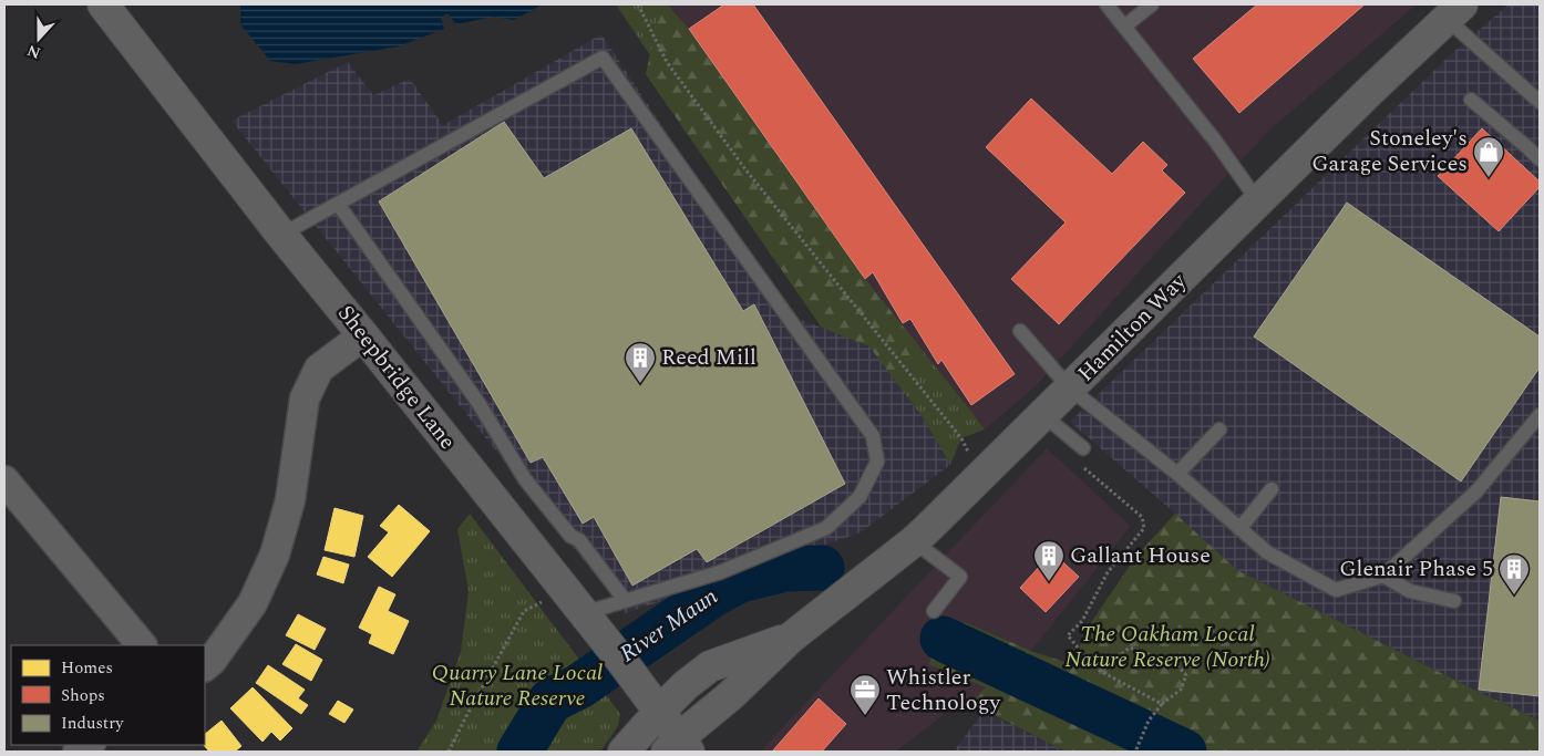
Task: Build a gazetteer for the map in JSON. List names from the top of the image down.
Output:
{
  "streets": {
    "street": ["Hamilton Way", "Sheepbridge Lane"]
  },
  "crossings": [
    ["Hamilton Way", "Sheepbridge Lane"]
  ],
  "water": ["River Maun"],
  "parks": ["The Oakham Local Nature Reserve (North)", "Quarry Lane Local Nature Reserve"],
  "places": {
    "shop": ["Stoneley's Garage Services"],
    "building": ["Reed Mill", "Gallant House", "Glenair Phase 5"],
    "office": ["Whistler Technology"]
  },
  "legend": ["Homes", "Shops", "Industry"],
  "north": "bottom"
}
